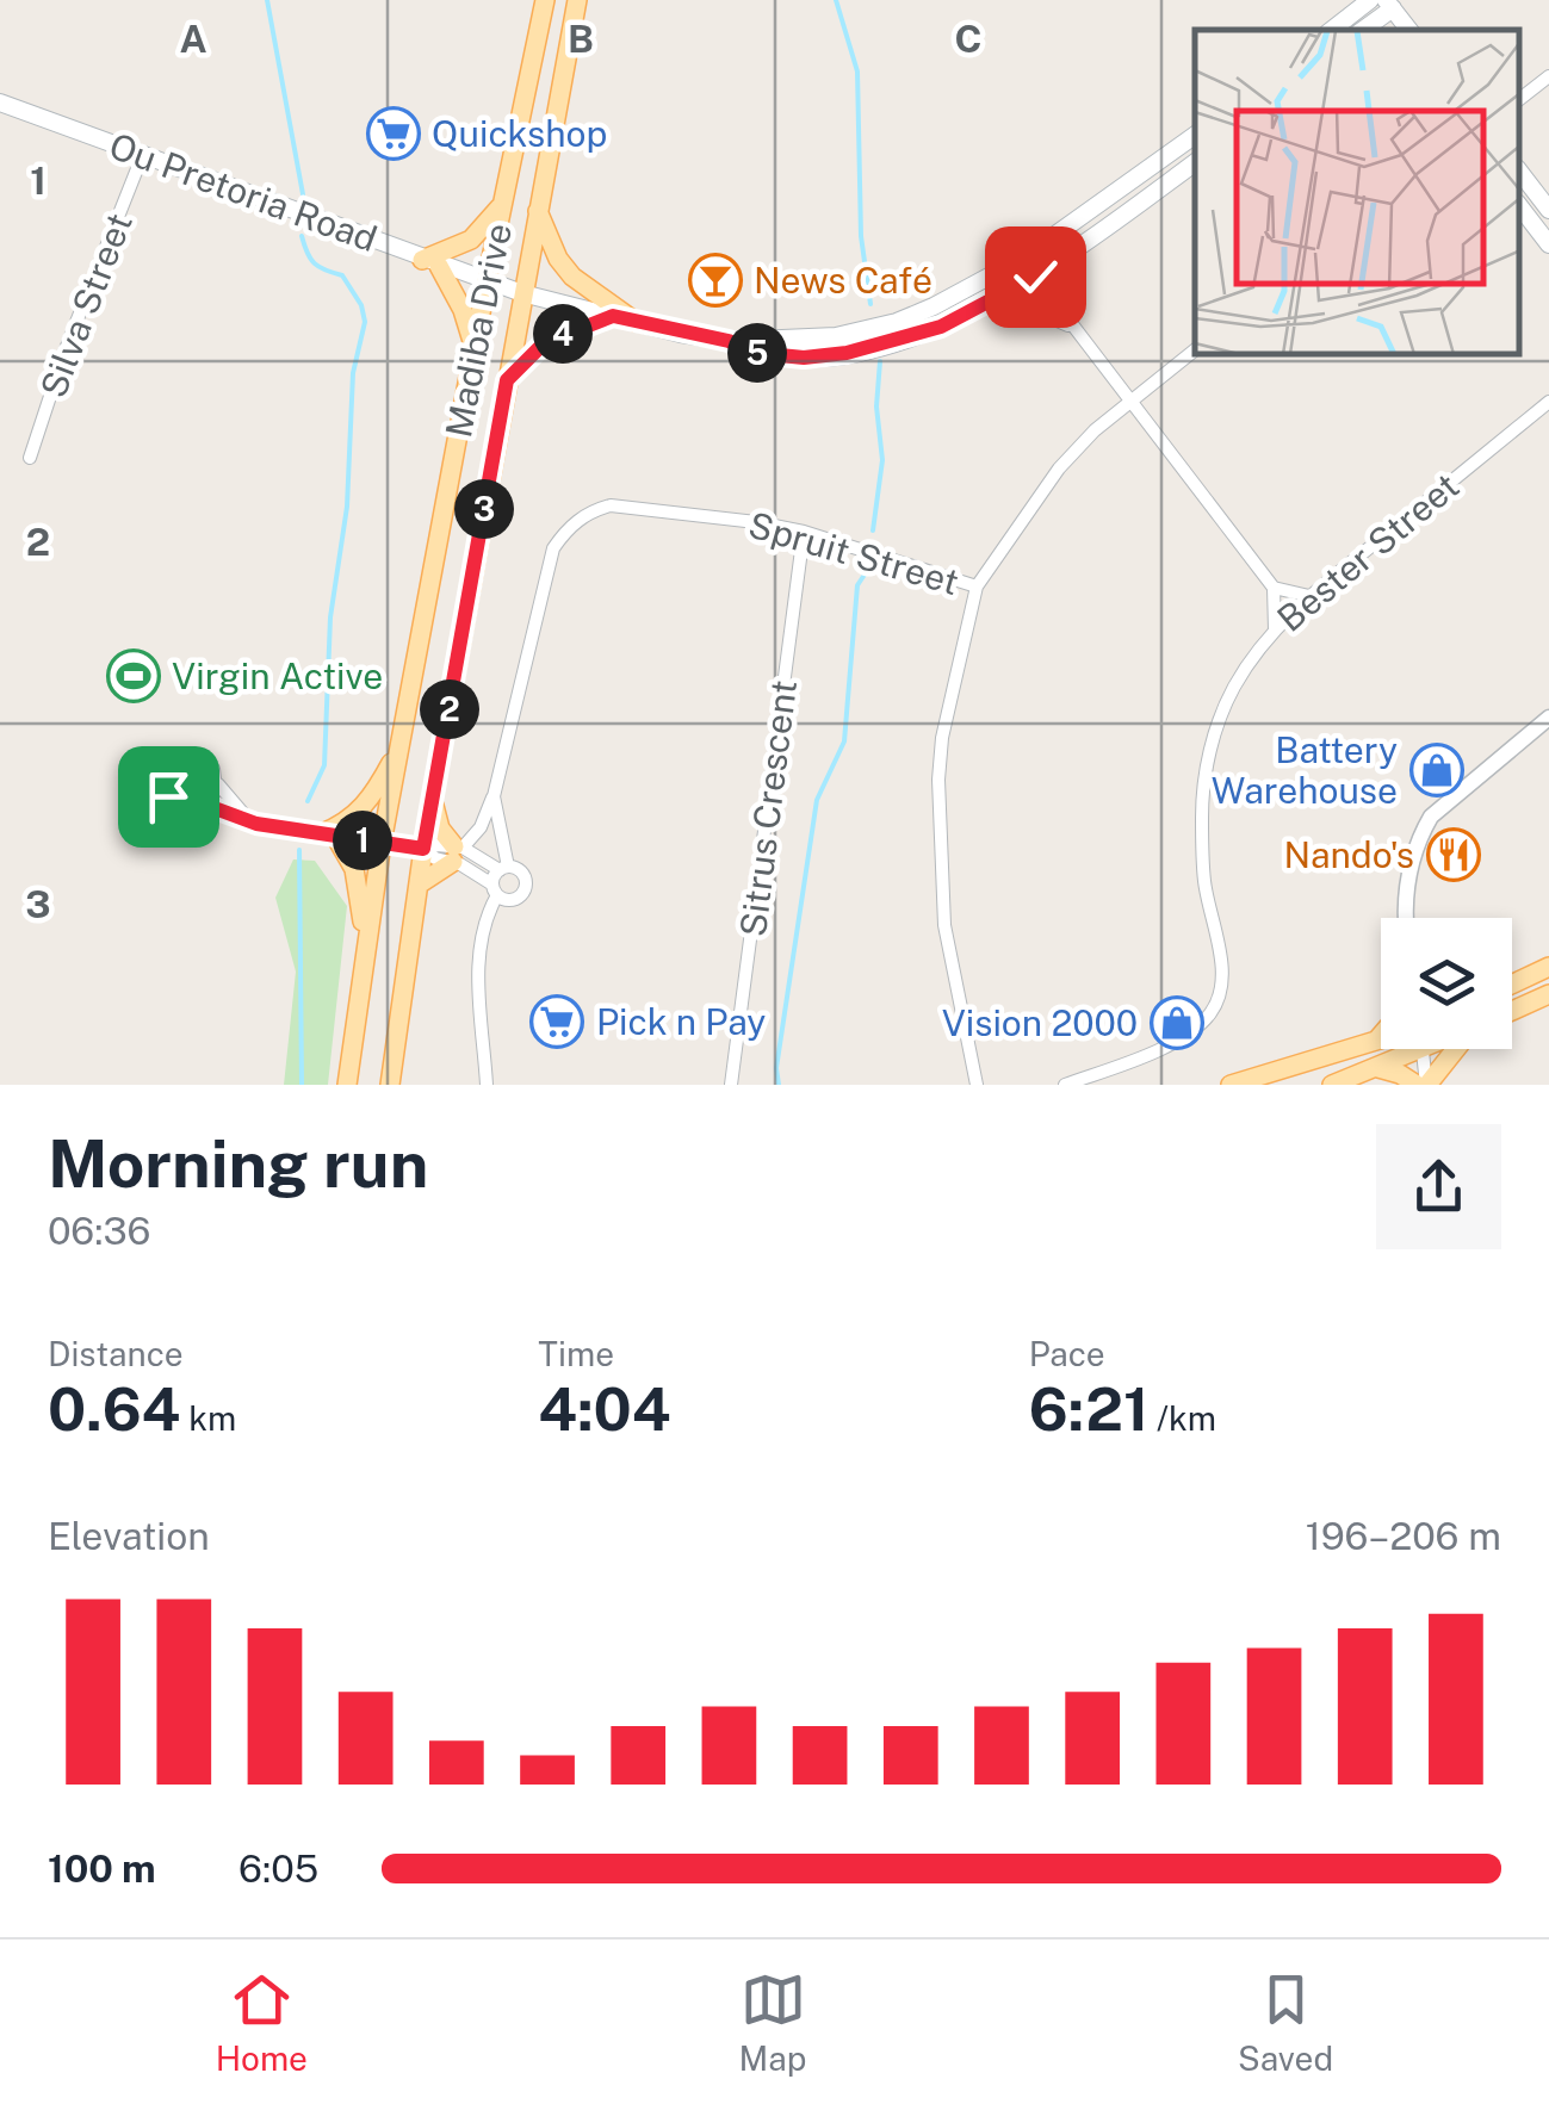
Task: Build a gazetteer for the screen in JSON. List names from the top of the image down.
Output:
{
  "streets": {
    "main road": ["Ou Pretoria Road", "Madiba Drive"],
    "street": [
      "Silva Street",
      "Bester Street",
      "Spruit Street",
      "Sitrus Crescent"
    ]
  },
  "crossings": [
    ["Ou Pretoria Road", "Silva Street"],
    ["Ou Pretoria Road", "Madiba Drive"],
    ["Spruit Street", "Sitrus Crescent"]
  ],
  "places": {
    "supermarket": ["Quickshop", "Pick n Pay"],
    "bar": ["News Café"],
    "sports": ["Virgin Active"],
    "shop": ["Battery Warehouse", "Vision 2000"],
    "restaurant": ["Nando's"]
  },
  "page": {
    "pins": [
      "4",
      "5",
      "3",
      "2",
      "1"
    ],
    "heading": ["Morning run", "06:36"],
    "stats": [
      ["Distance", "0.64 km"],
      ["Time", "4:04"],
      ["Pace", "6:21 /km"]
    ],
    "chart": ["Elevation", "196–206 m"],
    "list": [
      {
        "name": "100 m",
        "note": "6:05"
      }
    ],
    "tabs": ["Home", "Map", "Saved"]
  },
  "grid": {
    "columns": ["A", "B", "C"],
    "rows": ["1", "2", "3"]
  }
}
